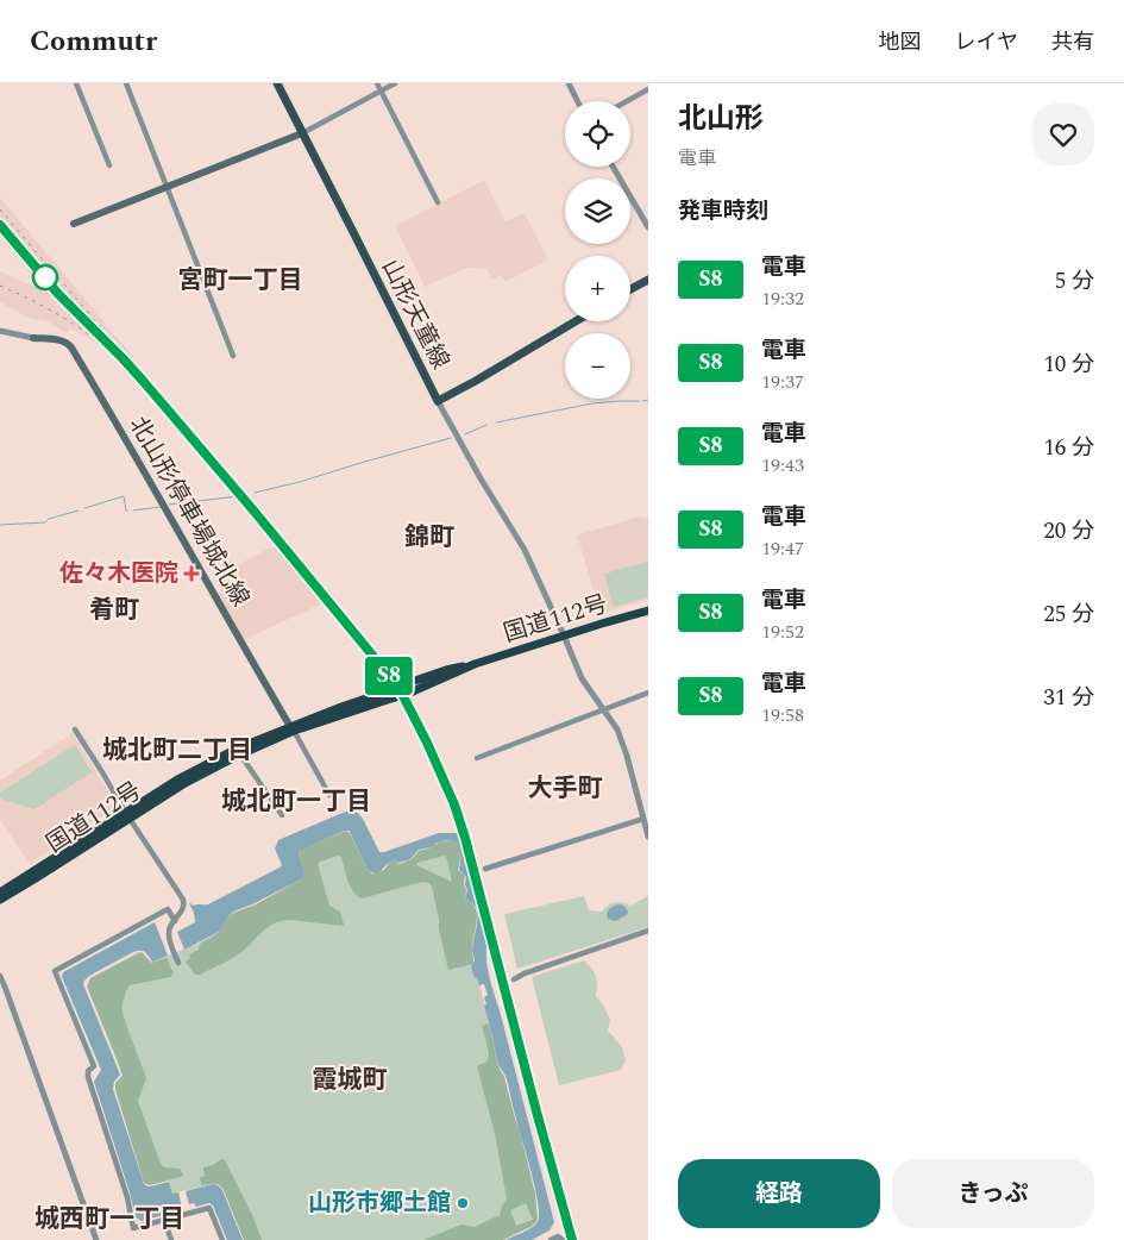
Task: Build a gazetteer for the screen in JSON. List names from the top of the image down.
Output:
{
  "streets": {
    "highway": ["国道112号"],
    "main road": ["山形天童線", "北山形停車場城北線"]
  },
  "crossings": [
    ["北山形停車場城北線", "国道112号"]
  ],
  "districts": [
    "宮町一丁目",
    "錦町",
    "肴町",
    "城北町二丁目",
    "大手町",
    "城北町一丁目",
    "霞城町",
    "城西町一丁目"
  ],
  "places": {
    "health": ["佐々木医院"],
    "other": ["山形市郷土館"]
  },
  "page": {
    "header": "Commutr",
    "nav": ["地図", "レイヤ", "共有"],
    "on_map": "S8",
    "heading": [
      ["北山形", "電車"],
      "発車時刻"
    ],
    "map_buttons": ["+", "−"],
    "list": [
      {
        "mark": "S8",
        "name": "電車",
        "note": "19:32",
        "value": "5 分"
      },
      {
        "mark": "S8",
        "name": "電車",
        "note": "19:37",
        "value": "10 分"
      },
      {
        "mark": "S8",
        "name": "電車",
        "note": "19:43",
        "value": "16 分"
      },
      {
        "mark": "S8",
        "name": "電車",
        "note": "19:47",
        "value": "20 分"
      },
      {
        "mark": "S8",
        "name": "電車",
        "note": "19:52",
        "value": "25 分"
      },
      {
        "mark": "S8",
        "name": "電車",
        "note": "19:58",
        "value": "31 分"
      }
    ],
    "buttons": ["経路", "きっぷ"]
  }
}
